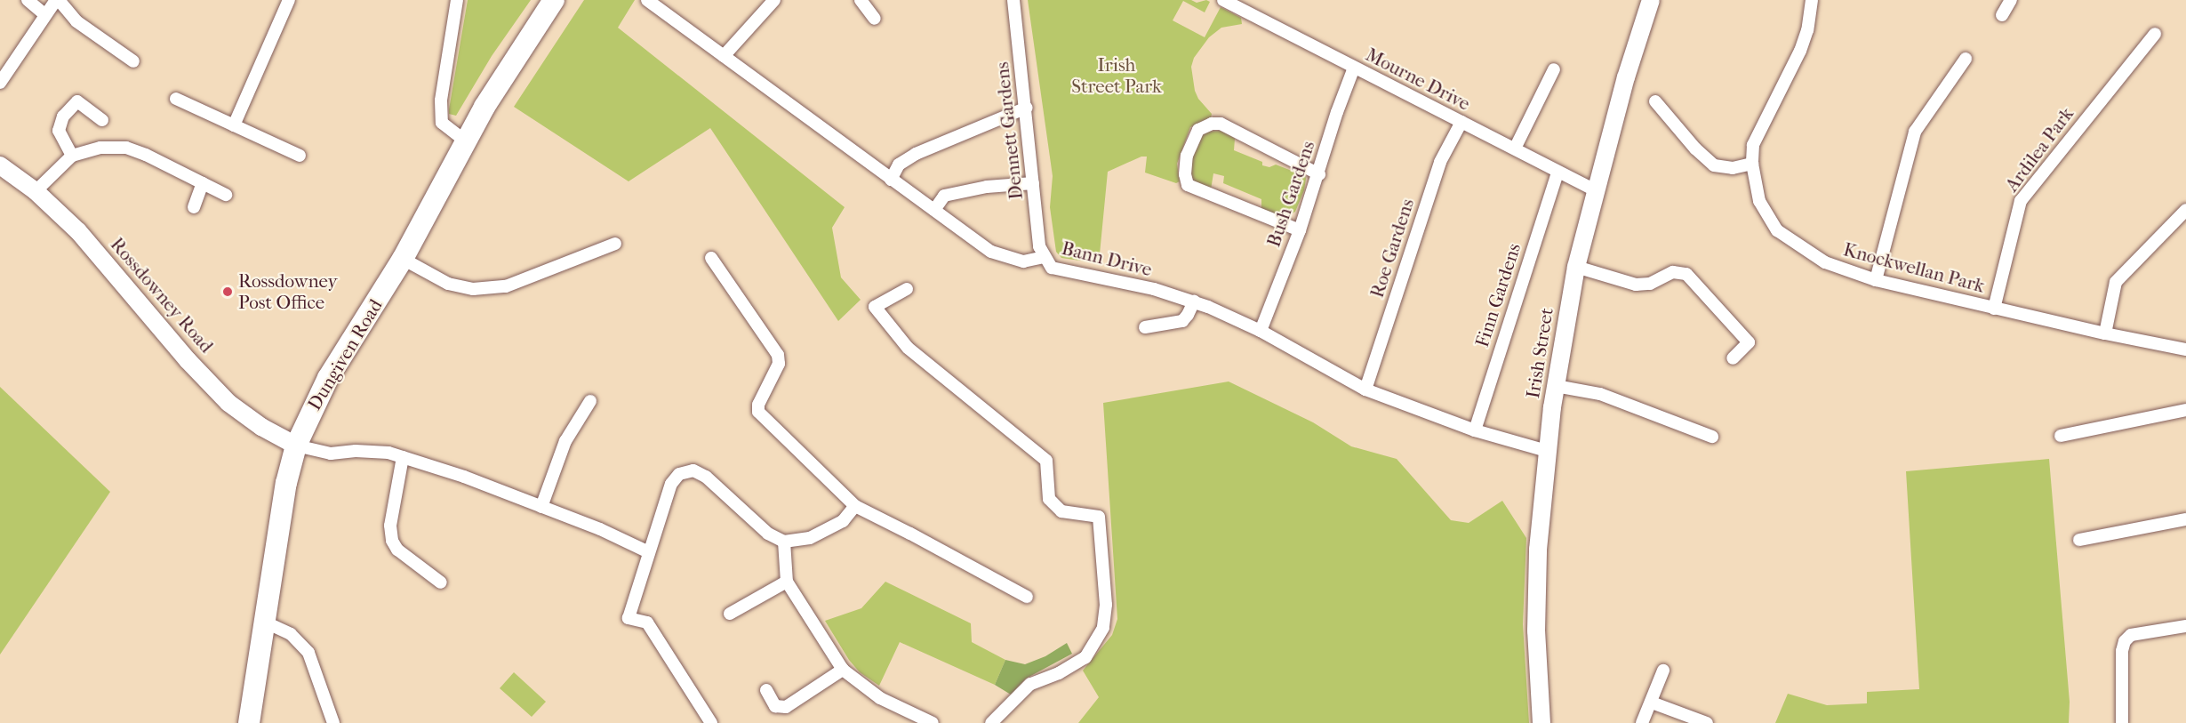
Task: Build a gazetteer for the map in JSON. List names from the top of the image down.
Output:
{
  "streets": {
    "highway": ["Dungiven Road"],
    "main road": ["Rossdowney Road", "Irish Street"],
    "street": [
      "Mourne Drive",
      "Dennett Gardens",
      "Ardilea Park",
      "Bush Gardens",
      "Roe Gardens",
      "Bann Drive",
      "Knockwellan Park",
      "Finn Gardens"
    ]
  },
  "crossings": [
    ["Mourne Drive", "Bush Gardens"],
    ["Mourne Drive", "Roe Gardens"],
    ["Mourne Drive", "Finn Gardens"],
    ["Mourne Drive", "Irish Street"],
    ["Dennett Gardens", "Bann Drive"],
    ["Ardilea Park", "Knockwellan Park"],
    ["Bush Gardens", "Bann Drive"],
    ["Roe Gardens", "Bann Drive"],
    ["Bann Drive", "Finn Gardens"],
    ["Bann Drive", "Irish Street"],
    ["Rossdowney Road", "Dungiven Road"]
  ],
  "parks": ["Irish Street Park"],
  "places": ["Rossdowney Post Office"]
}
